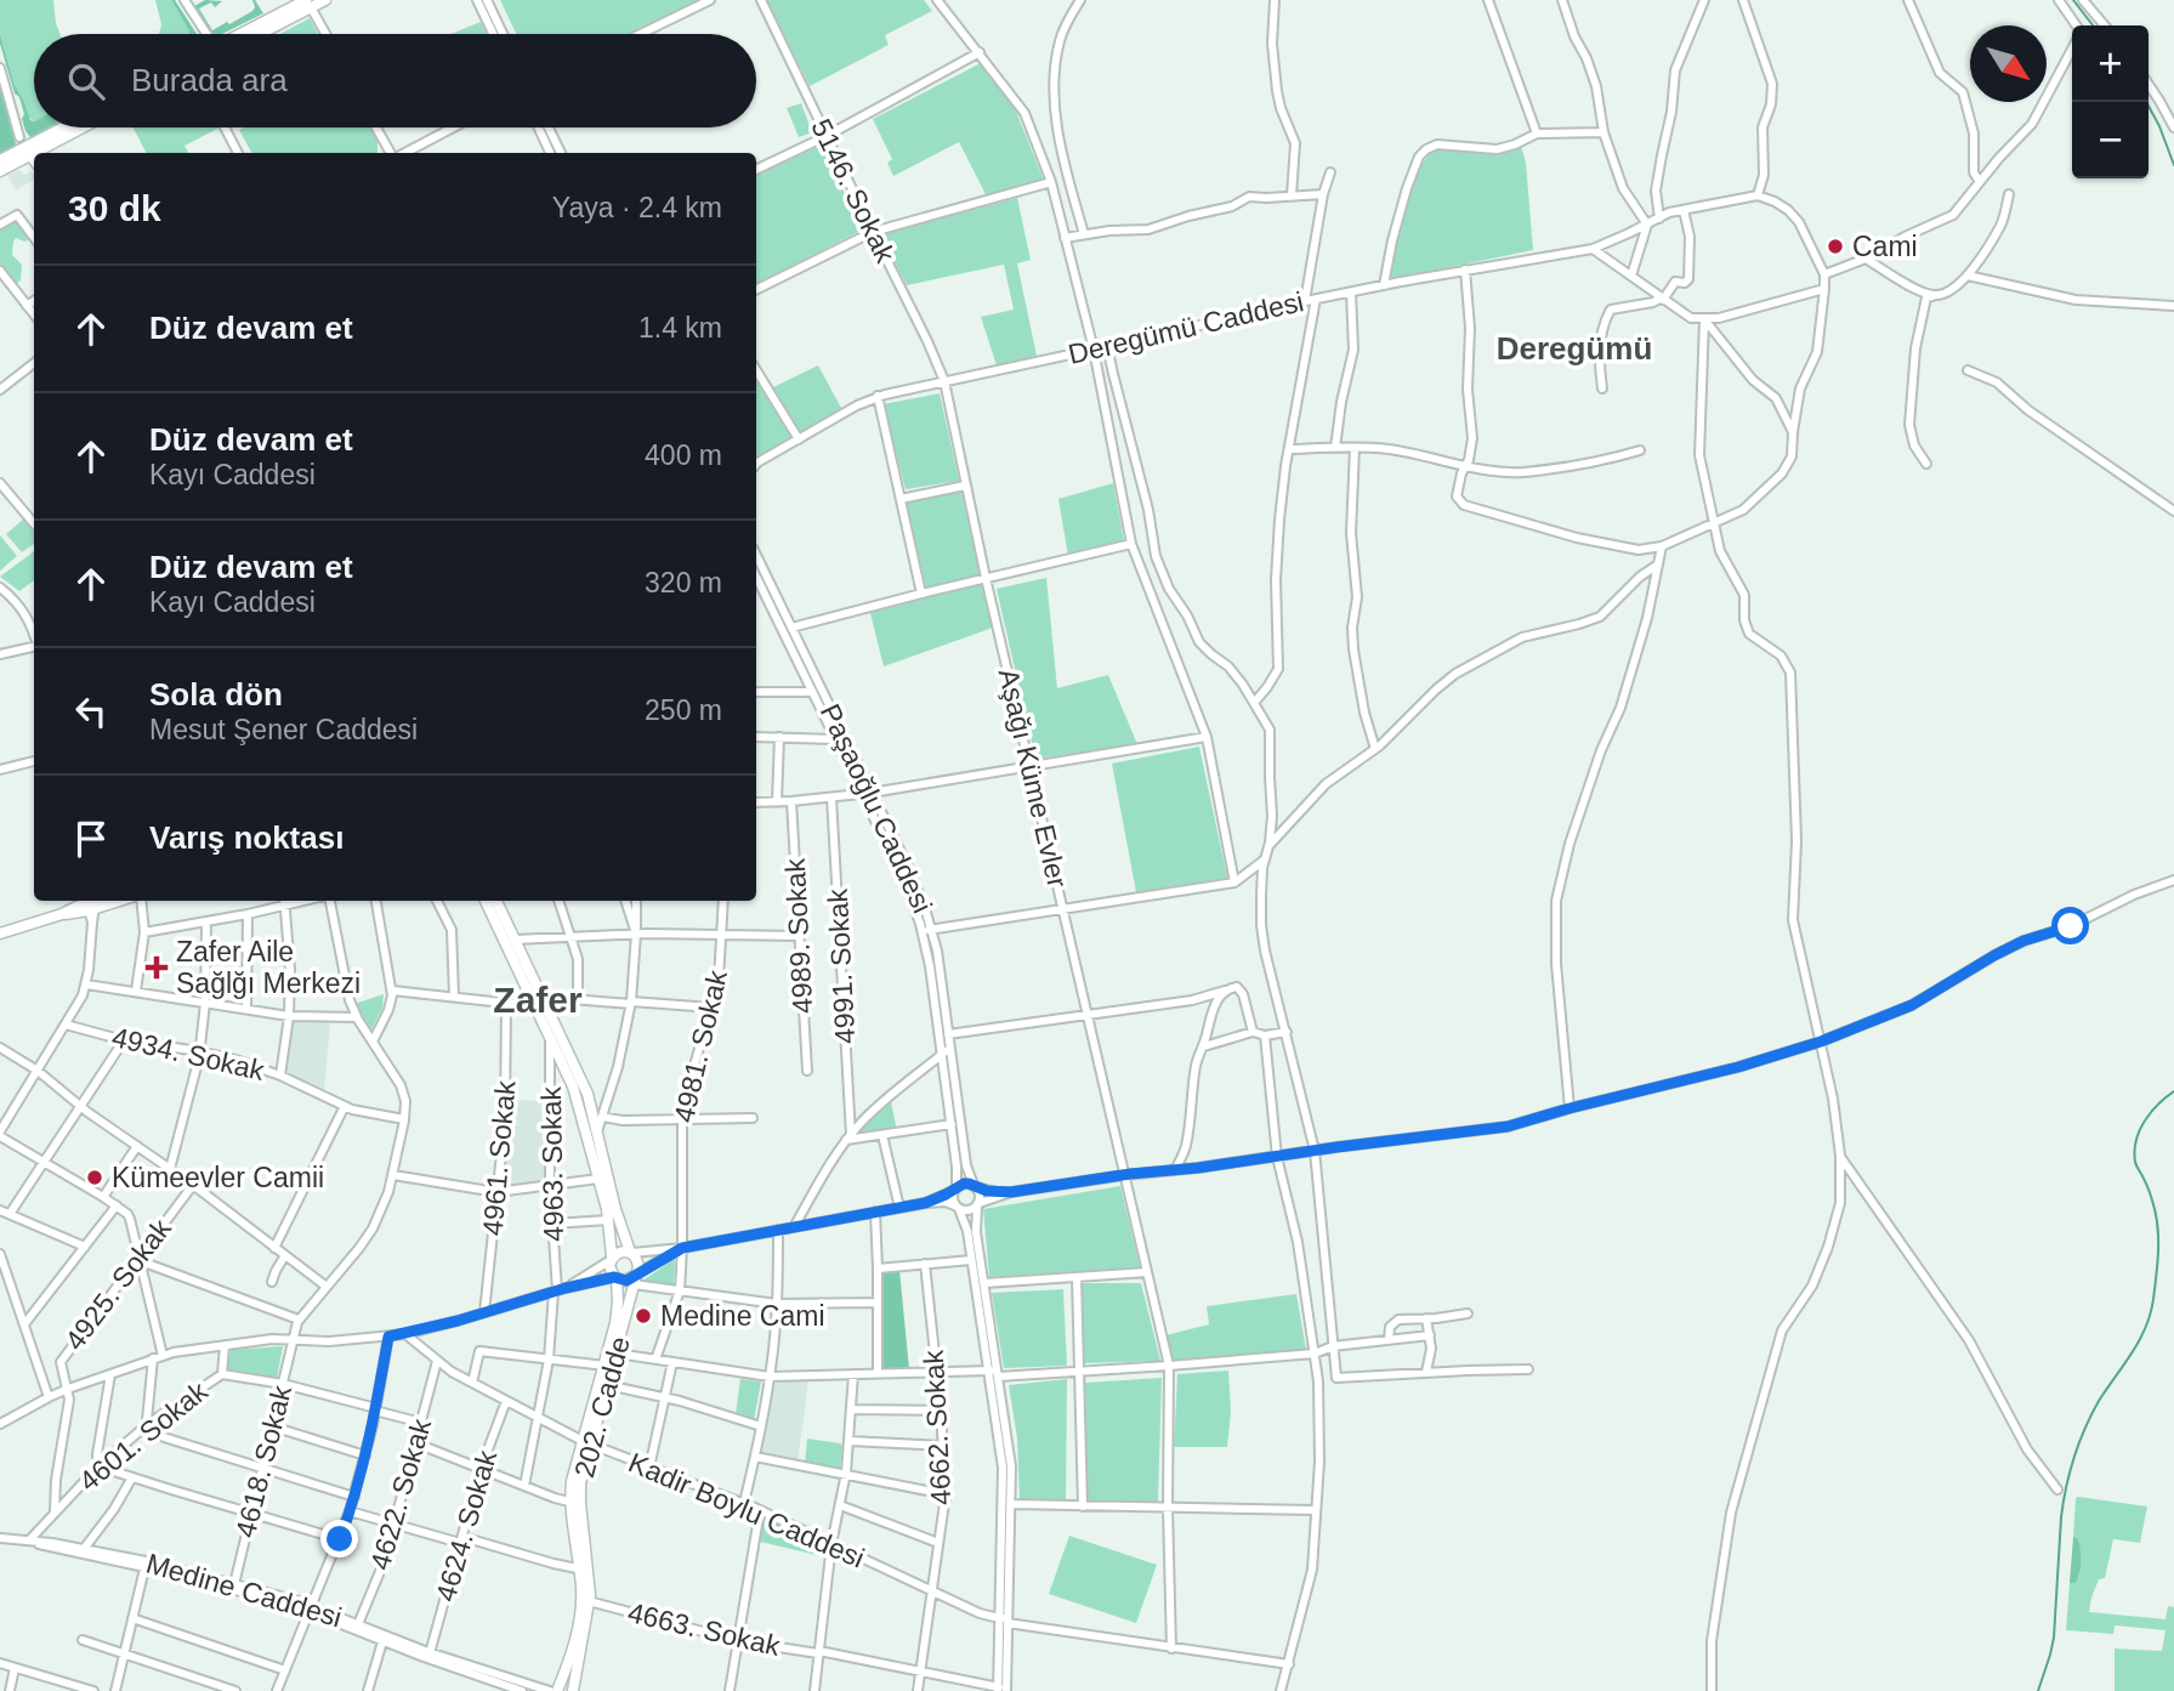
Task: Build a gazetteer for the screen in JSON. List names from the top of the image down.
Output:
{
  "streets": {
    "main road": ["202. Cadde"],
    "street": [
      "5146. Sokak",
      "Deregümü Caddesi",
      "Aşağı Küme Evler",
      "Paşaoğlu Caddesi",
      "4989. Sokak",
      "4991. Sokak",
      "4981. Sokak",
      "4934. Sokak",
      "4961. Sokak",
      "4963. Sokak",
      "4925. Sokak",
      "4662. Sokak",
      "4601. Sokak",
      "4618. Sokak",
      "4622. Sokak",
      "Kadir Boylu Caddesi",
      "4624. Sokak",
      "Medine Caddesi",
      "4663. Sokak"
    ]
  },
  "crossings": [
    ["5146. Sokak", "Deregümü Caddesi"],
    ["5146. Sokak", "Aşağı Küme Evler"],
    ["Deregümü Caddesi", "Aşağı Küme Evler"],
    ["Aşağı Küme Evler", "Kadir Boylu Caddesi"],
    ["4963. Sokak", "Kadir Boylu Caddesi"],
    ["202. Cadde", "Kadir Boylu Caddesi"],
    ["202. Cadde", "Medine Caddesi"],
    ["202. Cadde", "4663. Sokak"],
    ["4662. Sokak", "Kadir Boylu Caddesi"],
    ["4662. Sokak", "4663. Sokak"],
    ["4601. Sokak", "4618. Sokak"],
    ["4601. Sokak", "4622. Sokak"],
    ["4601. Sokak", "Medine Caddesi"],
    ["4618. Sokak", "Medine Caddesi"],
    ["4622. Sokak", "Kadir Boylu Caddesi"],
    ["4622. Sokak", "Medine Caddesi"],
    ["Kadir Boylu Caddesi", "4624. Sokak"],
    ["4624. Sokak", "Medine Caddesi"]
  ],
  "districts": ["Deregümü", "Zafer"],
  "places": {
    "other": ["Cami", "Kümeevler Camii", "Medine Cami"],
    "health": ["Zafer Aile Sağlğı Merkezi"]
  },
  "north": "bottom right",
  "page": {
    "map_buttons": ["+", "−"],
    "search": "Burada ara",
    "heading": ["30 dk", "Yaya · 2.4 km"],
    "list": [
      ["Düz devam et", "1.4 km"],
      ["Düz devam et", "Kayı Caddesi", "400 m"],
      ["Düz devam et", "Kayı Caddesi", "320 m"],
      ["Sola dön", "Mesut Şener Caddesi", "250 m"],
      "Varış noktası"
    ]
  }
}
